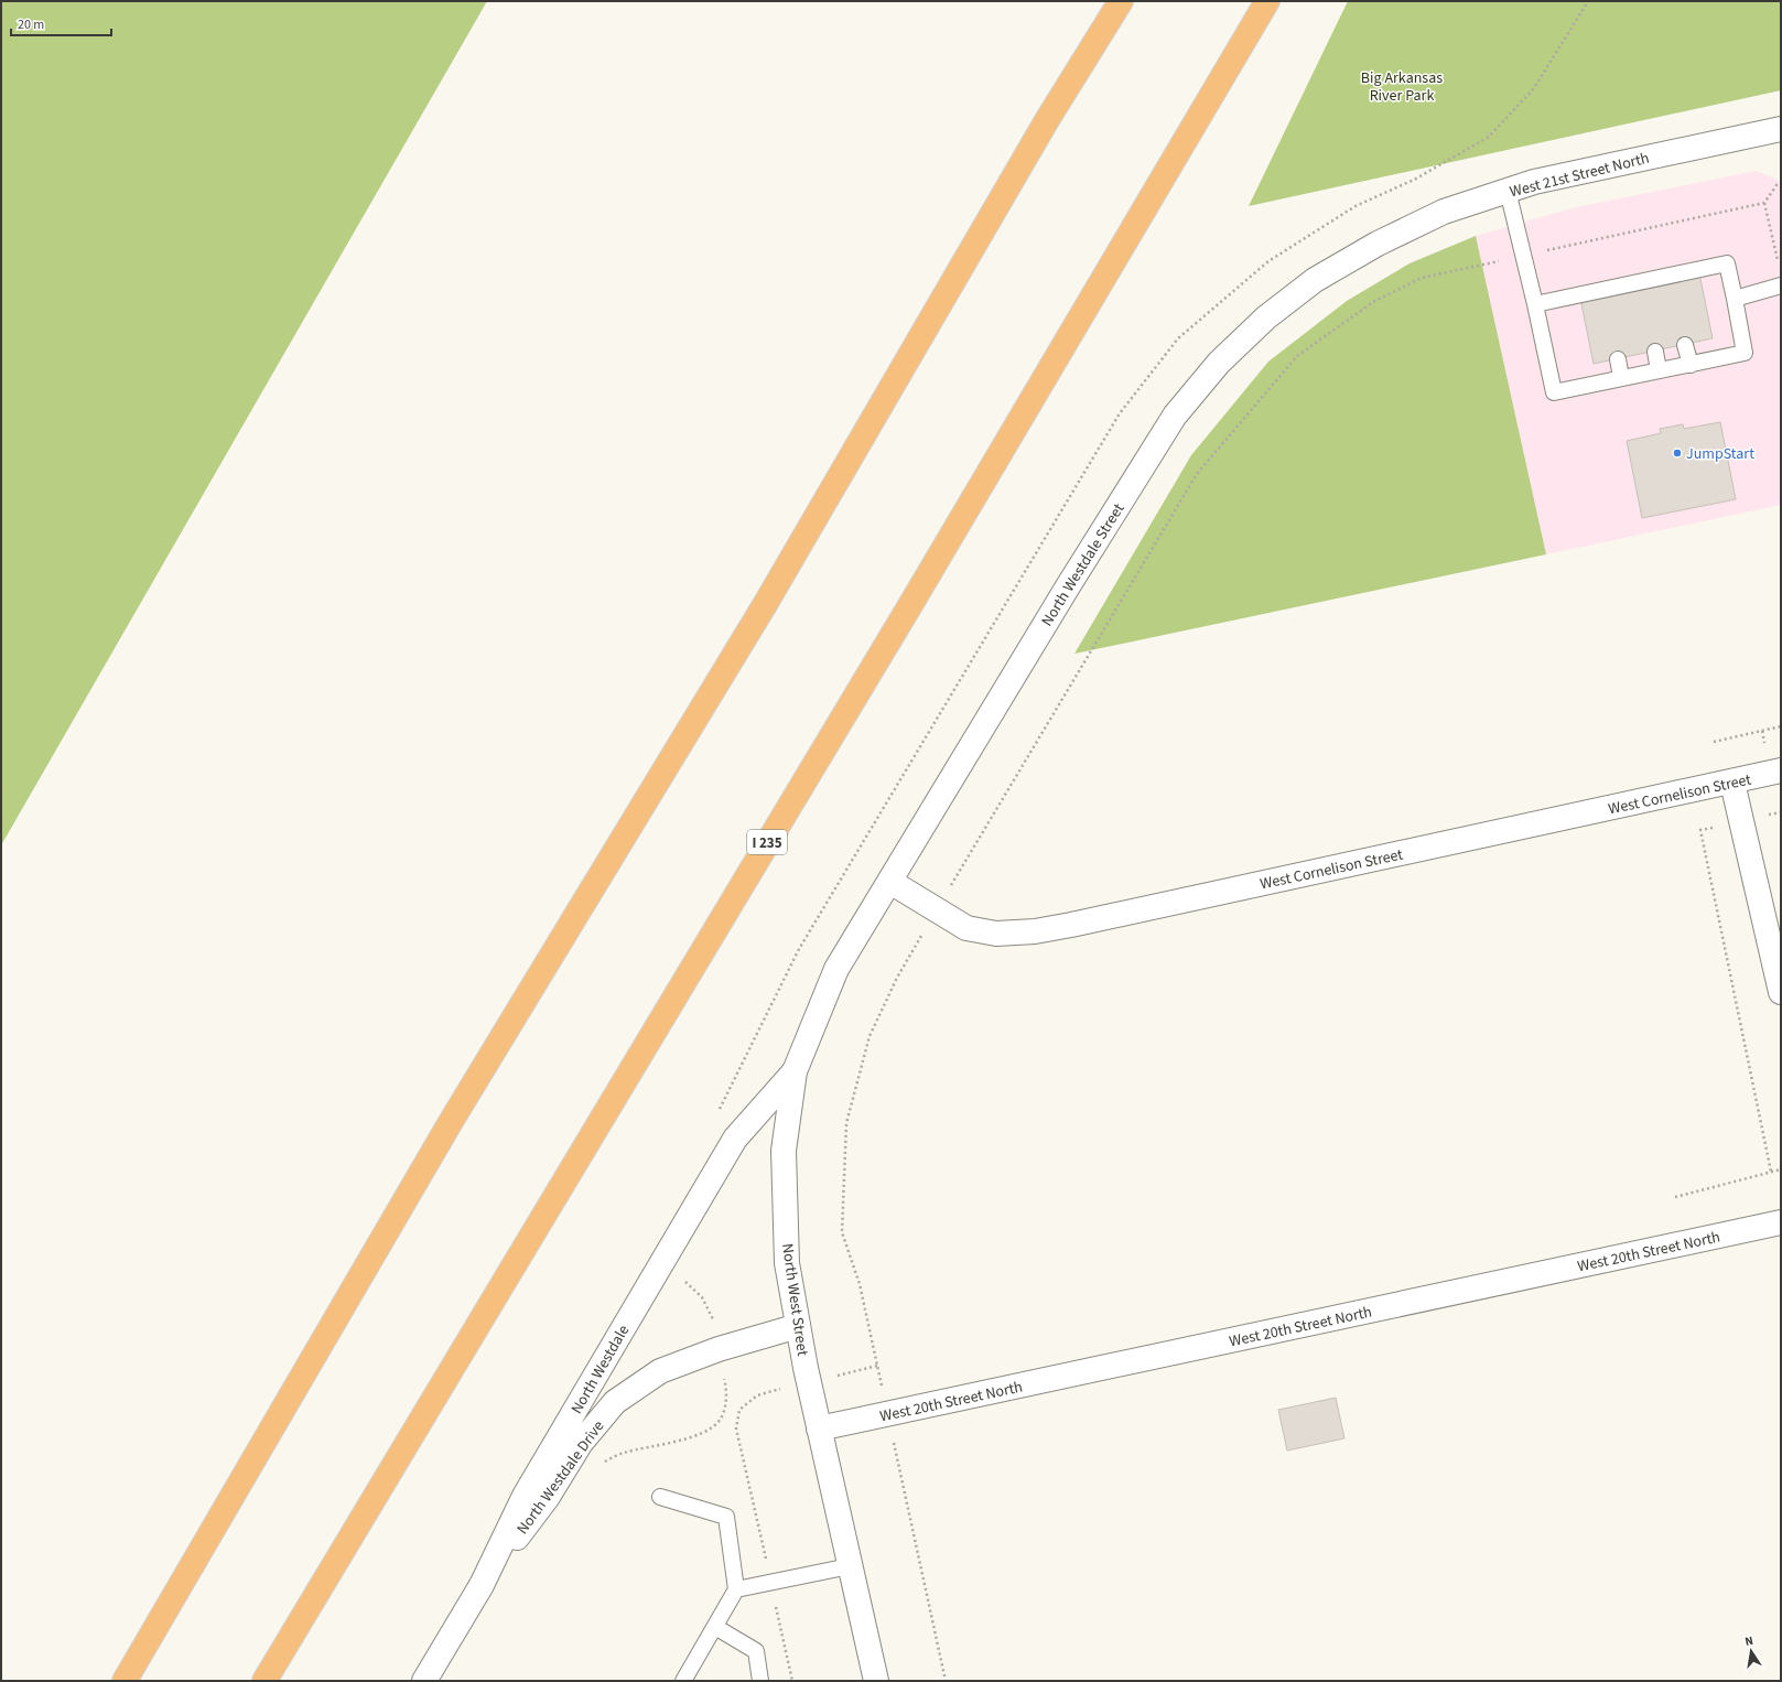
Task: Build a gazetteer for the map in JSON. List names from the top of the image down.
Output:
{
  "streets": {
    "highway": ["I 235"],
    "street": [
      "West 21st Street North",
      "North Westdale Street",
      "West Cornelison Street",
      "West 20th Street North",
      "North West Street",
      "North Westdale",
      "North Westdale Drive"
    ]
  },
  "crossings": [
    ["West 21st Street North", "North Westdale Street"],
    ["North Westdale Street", "West Cornelison Street"],
    ["North Westdale Street", "North West Street"],
    ["West Cornelison Street", "North West Street"],
    ["West 20th Street North", "North West Street"],
    ["North West Street", "North Westdale"],
    ["North West Street", "North Westdale Drive"],
    ["North Westdale", "North Westdale Drive"]
  ],
  "parks": ["Big Arkansas River Park"],
  "places": ["JumpStart"],
  "scale_bar": "20 m",
  "north": "top"
}
